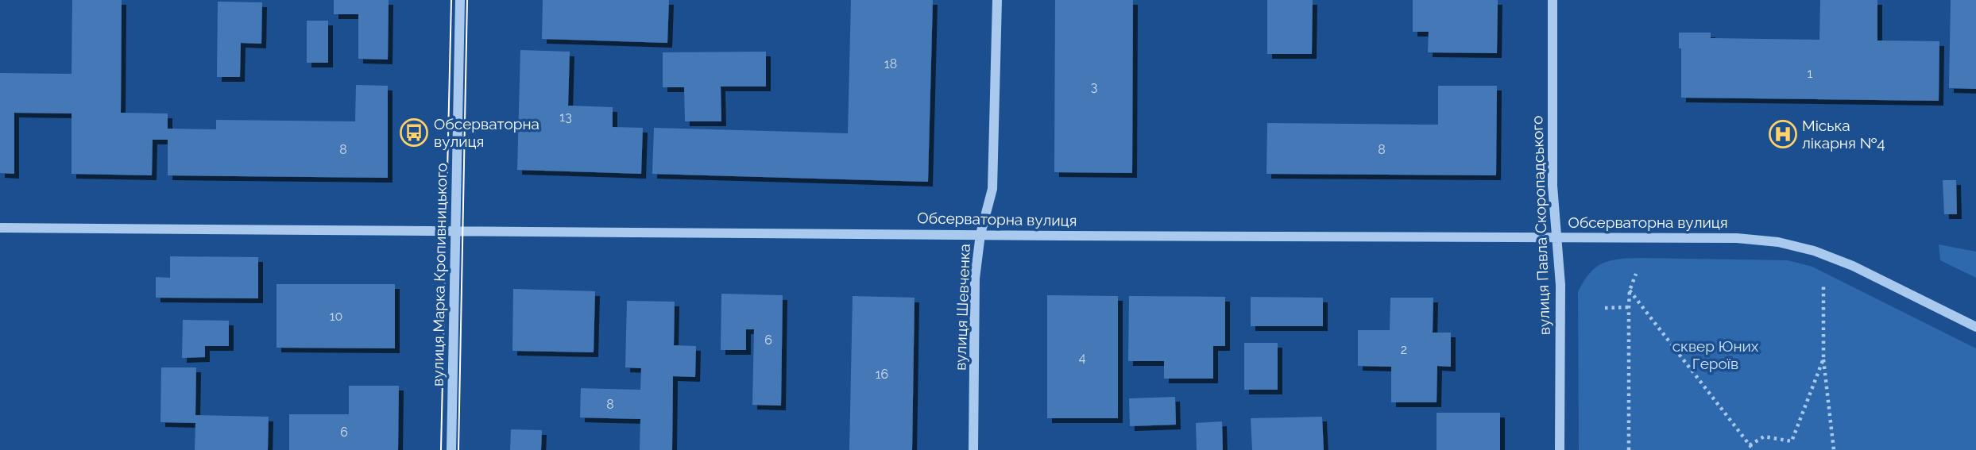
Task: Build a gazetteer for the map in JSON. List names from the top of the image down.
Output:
{
  "streets": {
    "street": [
      "Обсерваторна вулиця",
      "вулиця Павла Скоропадського",
      "вулиця Марка Кропивницького",
      "вулиця Шевченка"
    ]
  },
  "crossings": [
    ["Обсерваторна вулиця", "вулиця Павла Скоропадського"],
    ["Обсерваторна вулиця", "вулиця Марка Кропивницького"],
    ["Обсерваторна вулиця", "вулиця Шевченка"]
  ],
  "parks": ["сквер Юних Героїв"],
  "places": {
    "bus stop": ["Обсерваторна вулиця"],
    "hospital": ["Міська лікарня №4"]
  },
  "house_numbers": [
    "18",
    "1",
    "3",
    "13",
    "8",
    "8",
    "10",
    "6",
    "2",
    "4",
    "16",
    "8",
    "6"
  ]
}
